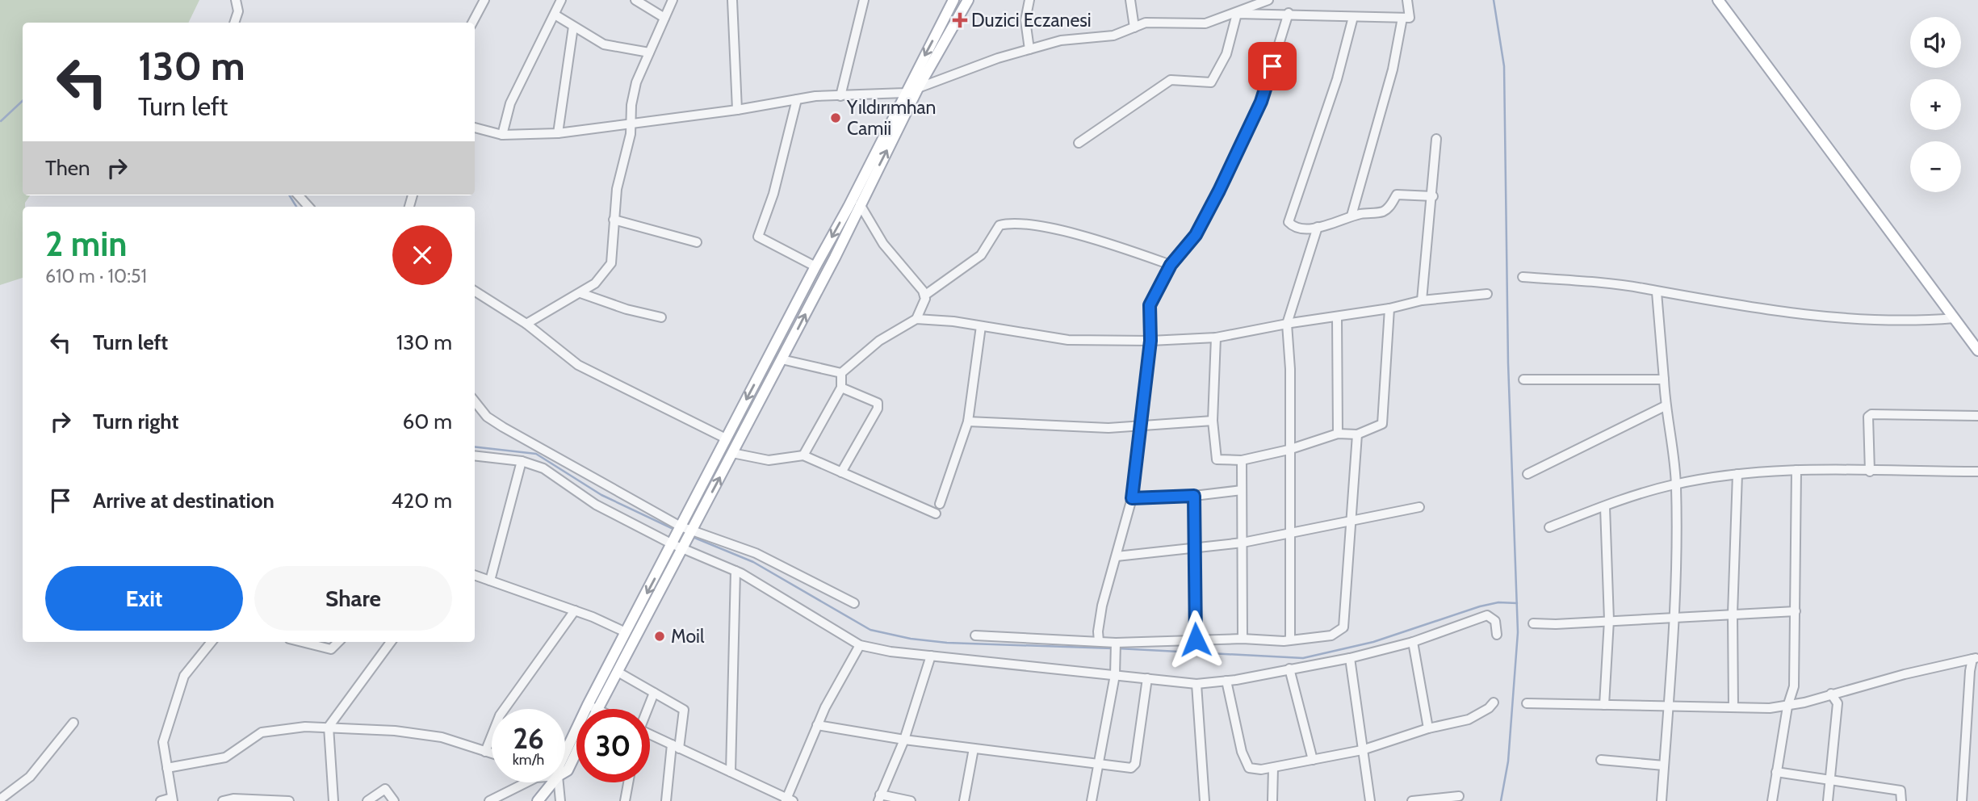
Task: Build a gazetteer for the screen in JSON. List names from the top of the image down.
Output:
{
  "places": {
    "health": ["Duzici Eczanesi"],
    "other": ["Yıldırımhan Camii", "Moil"]
  },
  "page": {
    "map_buttons": ["+", "−"],
    "turn": ["130 m", "Turn left"],
    "then": "Then",
    "heading": ["2 min", "610 m · 10:51"],
    "list": [
      {
        "name": "Turn left",
        "value": "130 m"
      },
      {
        "name": "Turn right",
        "value": "60 m"
      },
      {
        "name": "Arrive at destination",
        "value": "420 m"
      }
    ],
    "buttons": ["Exit", "Share"],
    "speed": "26 km/h",
    "limit": "30"
  }
}
